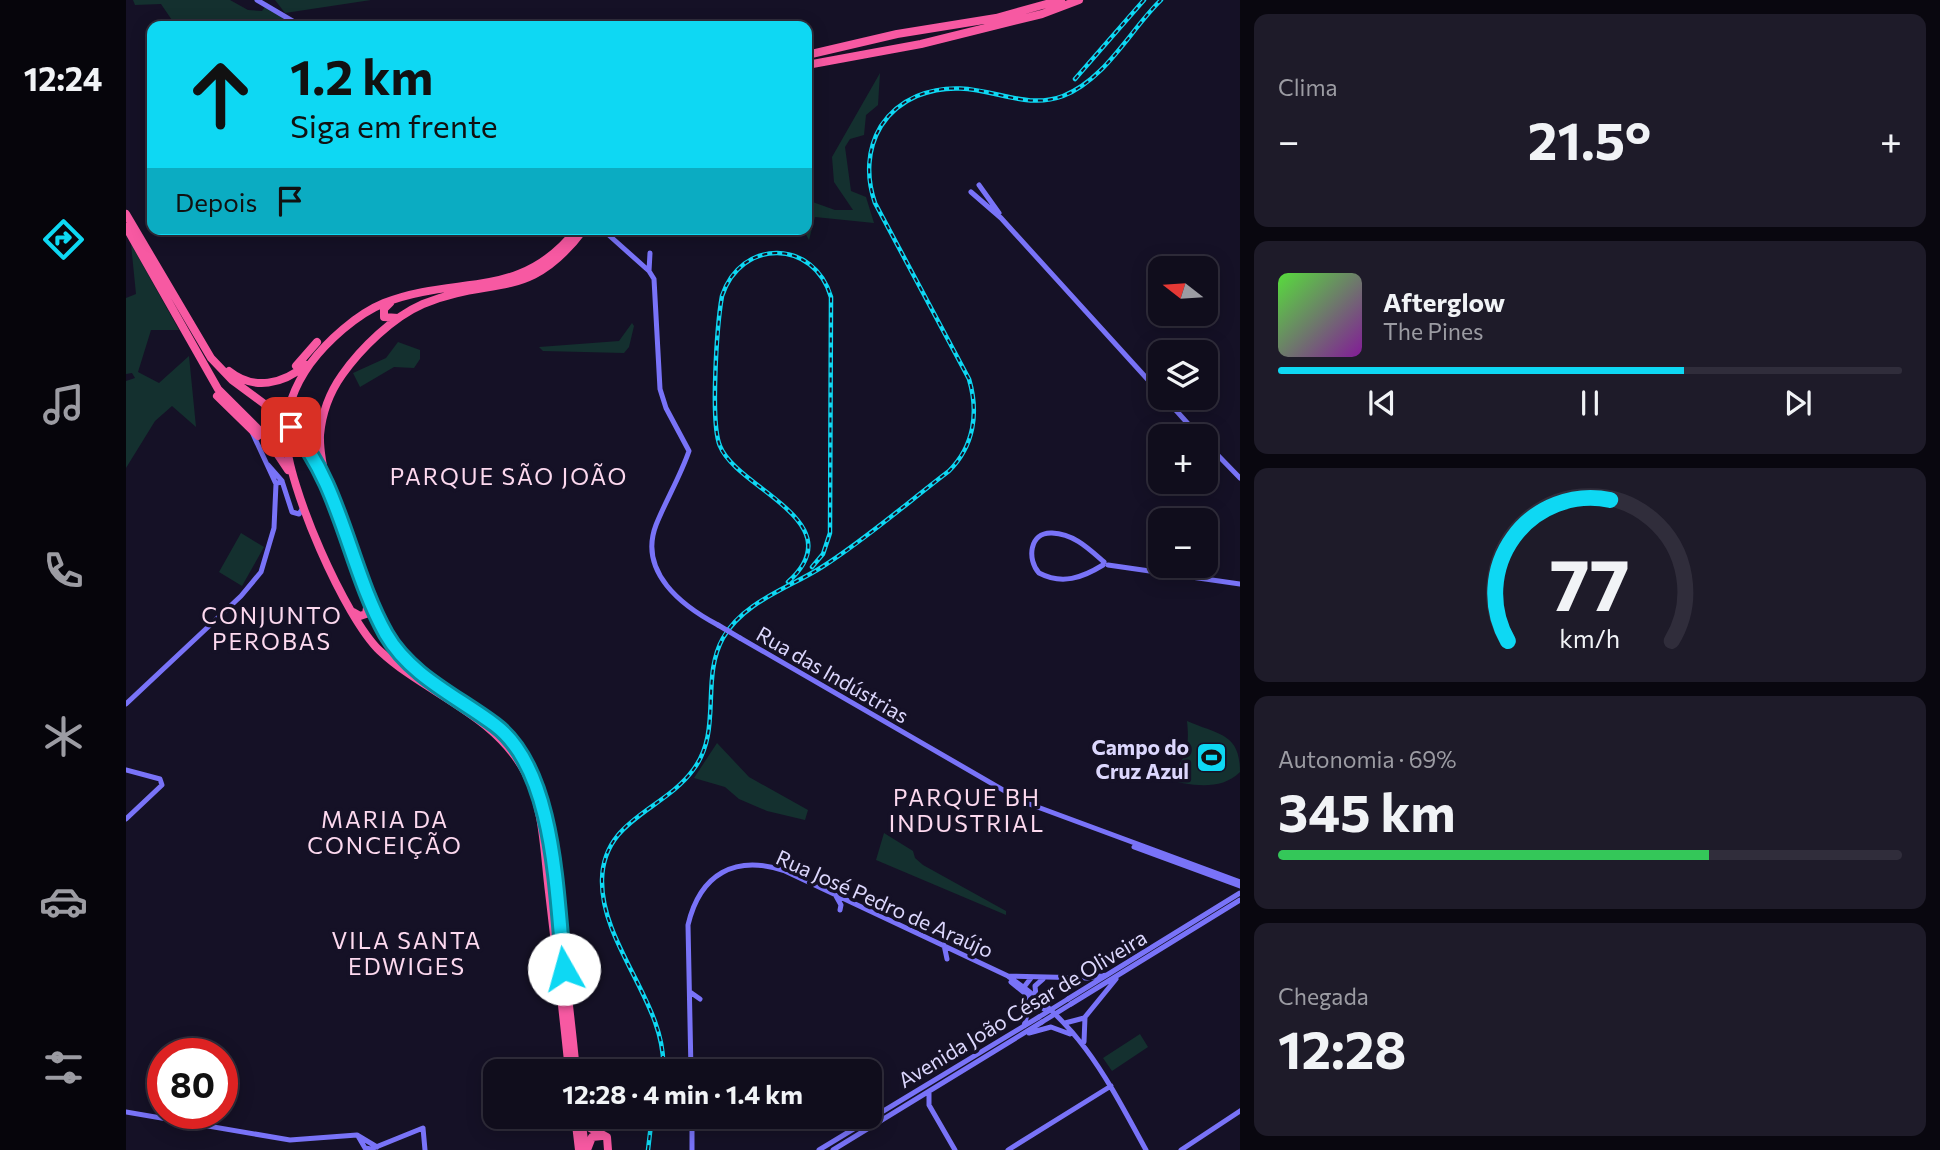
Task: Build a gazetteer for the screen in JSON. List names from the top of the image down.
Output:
{
  "streets": {
    "street": ["Rua das Indústrias", "Rua José Pedro de Araújo", "Avenida João César de Oliveira"]
  },
  "crossings": [
    ["Rua José Pedro de Araújo", "Avenida João César de Oliveira"]
  ],
  "districts": [
    "PARQUE SÃO JOÃO",
    "CONJUNTO PEROBAS",
    "PARQUE BH INDUSTRIAL",
    "MARIA DA CONCEIÇÃO",
    "VILA SANTA EDWIGES"
  ],
  "places": {
    "sports": ["Campo do Cruz Azul"]
  },
  "north": "left",
  "page": {
    "tabs": "12:24",
    "tile": [
      "Clima",
      ["Autonomia · 69%", "345 km"],
      ["Chegada", "12:28"]
    ],
    "turn": ["1.2 km", "Siga em frente"],
    "heat": ["−", "21.5°", "+"],
    "then": "Depois",
    "map_buttons": ["+", "−"],
    "song": ["Afterglow", "The Pines"],
    "limit": "80",
    "trip": "12:28 · 4 min · 1.4 km",
    "gauge": ["77", "km/h"]
  }
}
